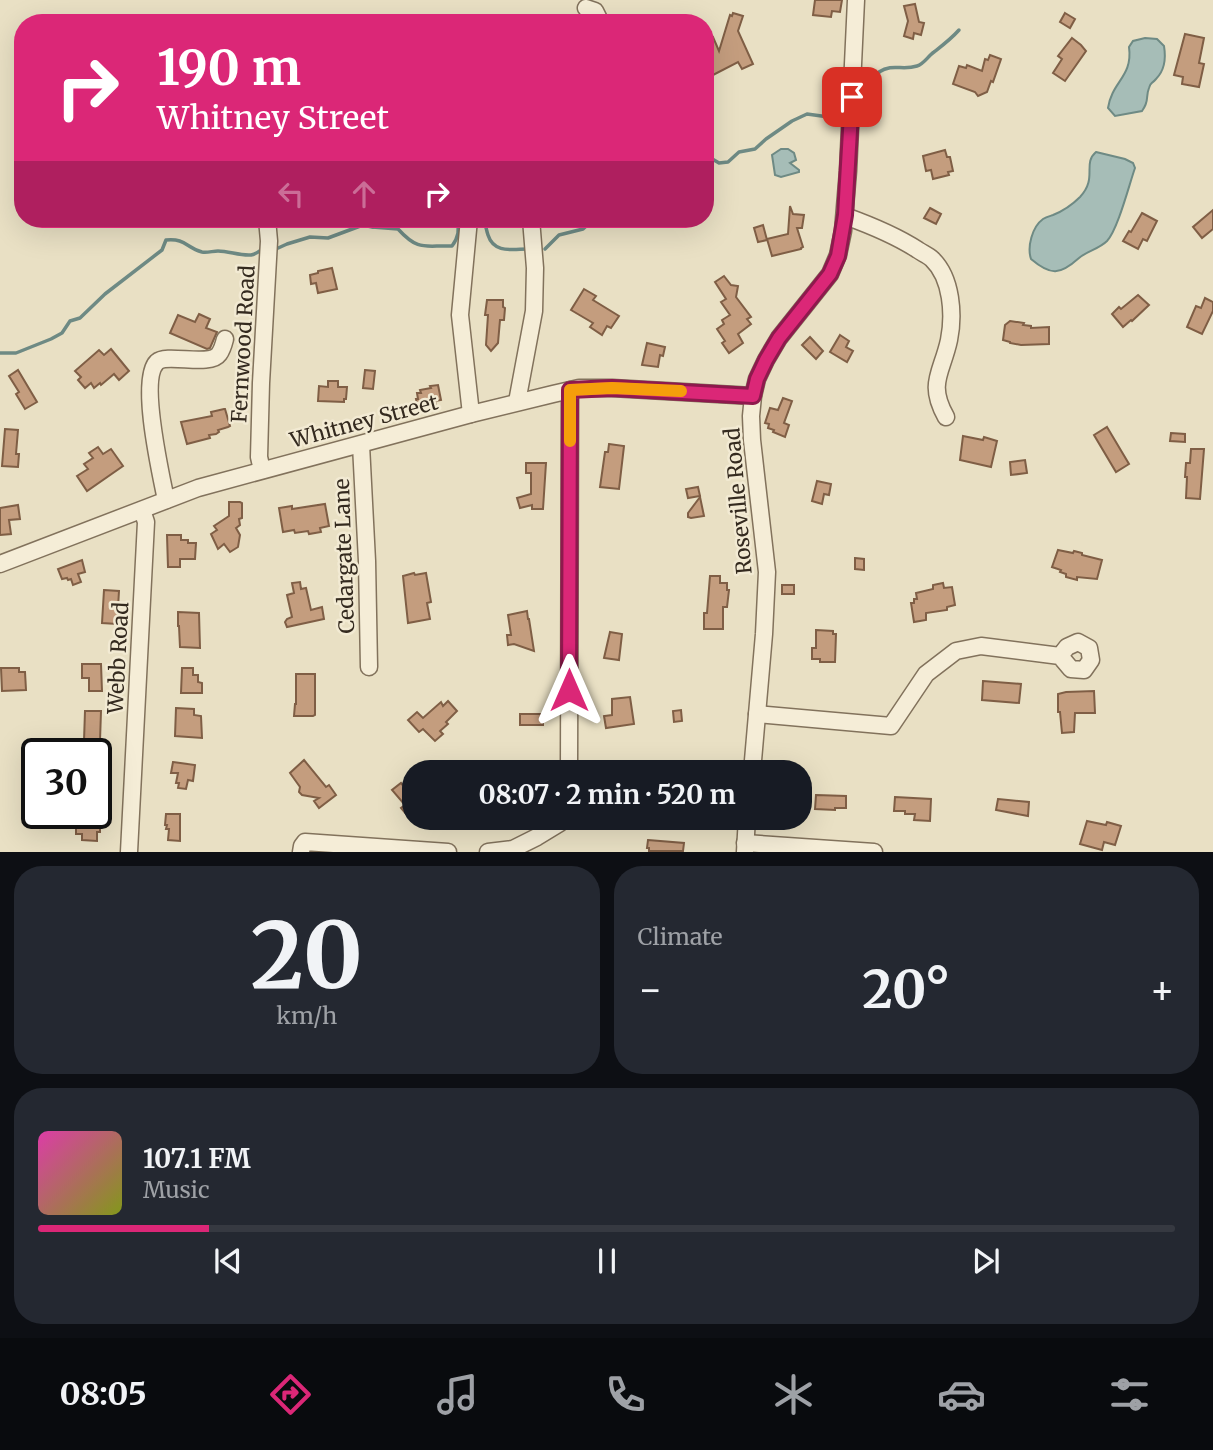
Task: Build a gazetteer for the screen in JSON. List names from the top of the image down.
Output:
{
  "streets": {
    "street": [
      "Fernwood Road",
      "Whitney Street",
      "Roseville Road",
      "Cedargate Lane",
      "Webb Road"
    ]
  },
  "crossings": [
    ["Fernwood Road", "Whitney Street"],
    ["Whitney Street", "Roseville Road"],
    ["Whitney Street", "Cedargate Lane"],
    ["Whitney Street", "Webb Road"]
  ],
  "page": {
    "turn": ["190 m", "Whitney Street"],
    "limit": "30",
    "trip": "08:07 · 2 min · 520 m",
    "tile": [
      ["20", "km/h"],
      "Climate"
    ],
    "heat": ["−", "20°", "+"],
    "song": ["107.1 FM", "Music"],
    "tabs": "08:05"
  }
}
